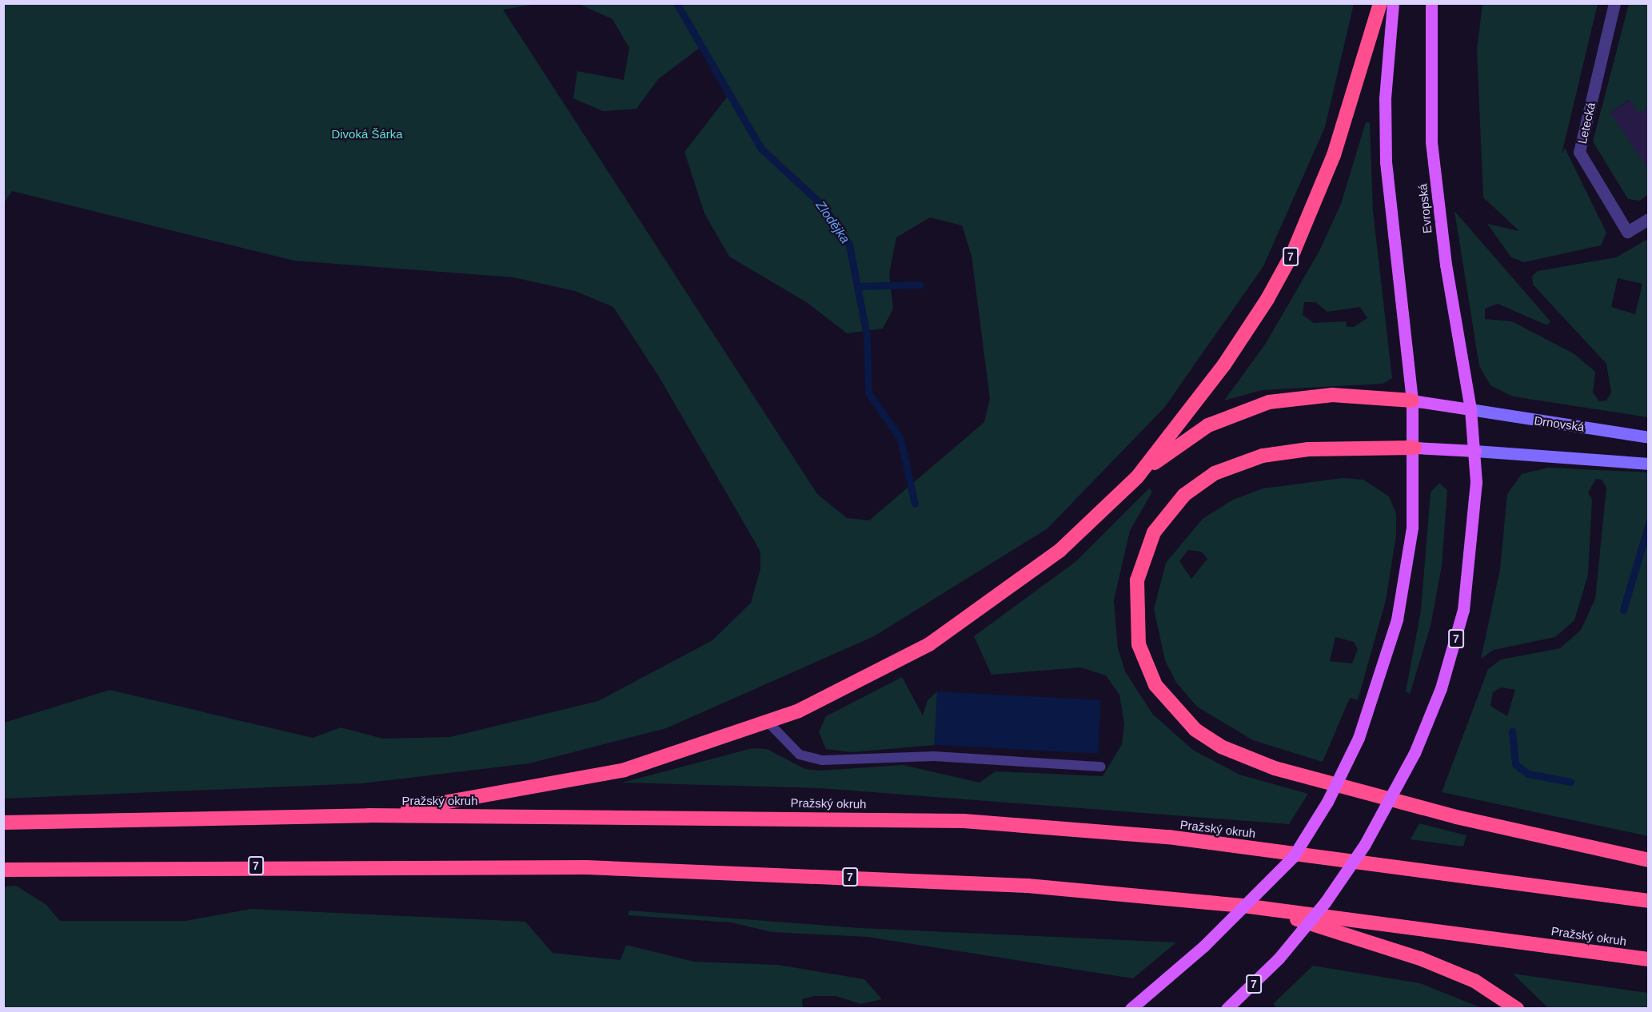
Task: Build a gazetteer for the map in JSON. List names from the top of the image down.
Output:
{
  "streets": {
    "highway": ["7", "Pražský okruh"],
    "main road": ["Evropská", "Drnovská"],
    "street": ["Letecká"]
  },
  "crossings": [
    ["Evropská", "7"],
    ["Evropská", "Drnovská"],
    ["7", "Drnovská"],
    ["7", "Pražský okruh"]
  ],
  "water": ["Zlodějka"],
  "parks": ["Divoká Šárka"]
}
